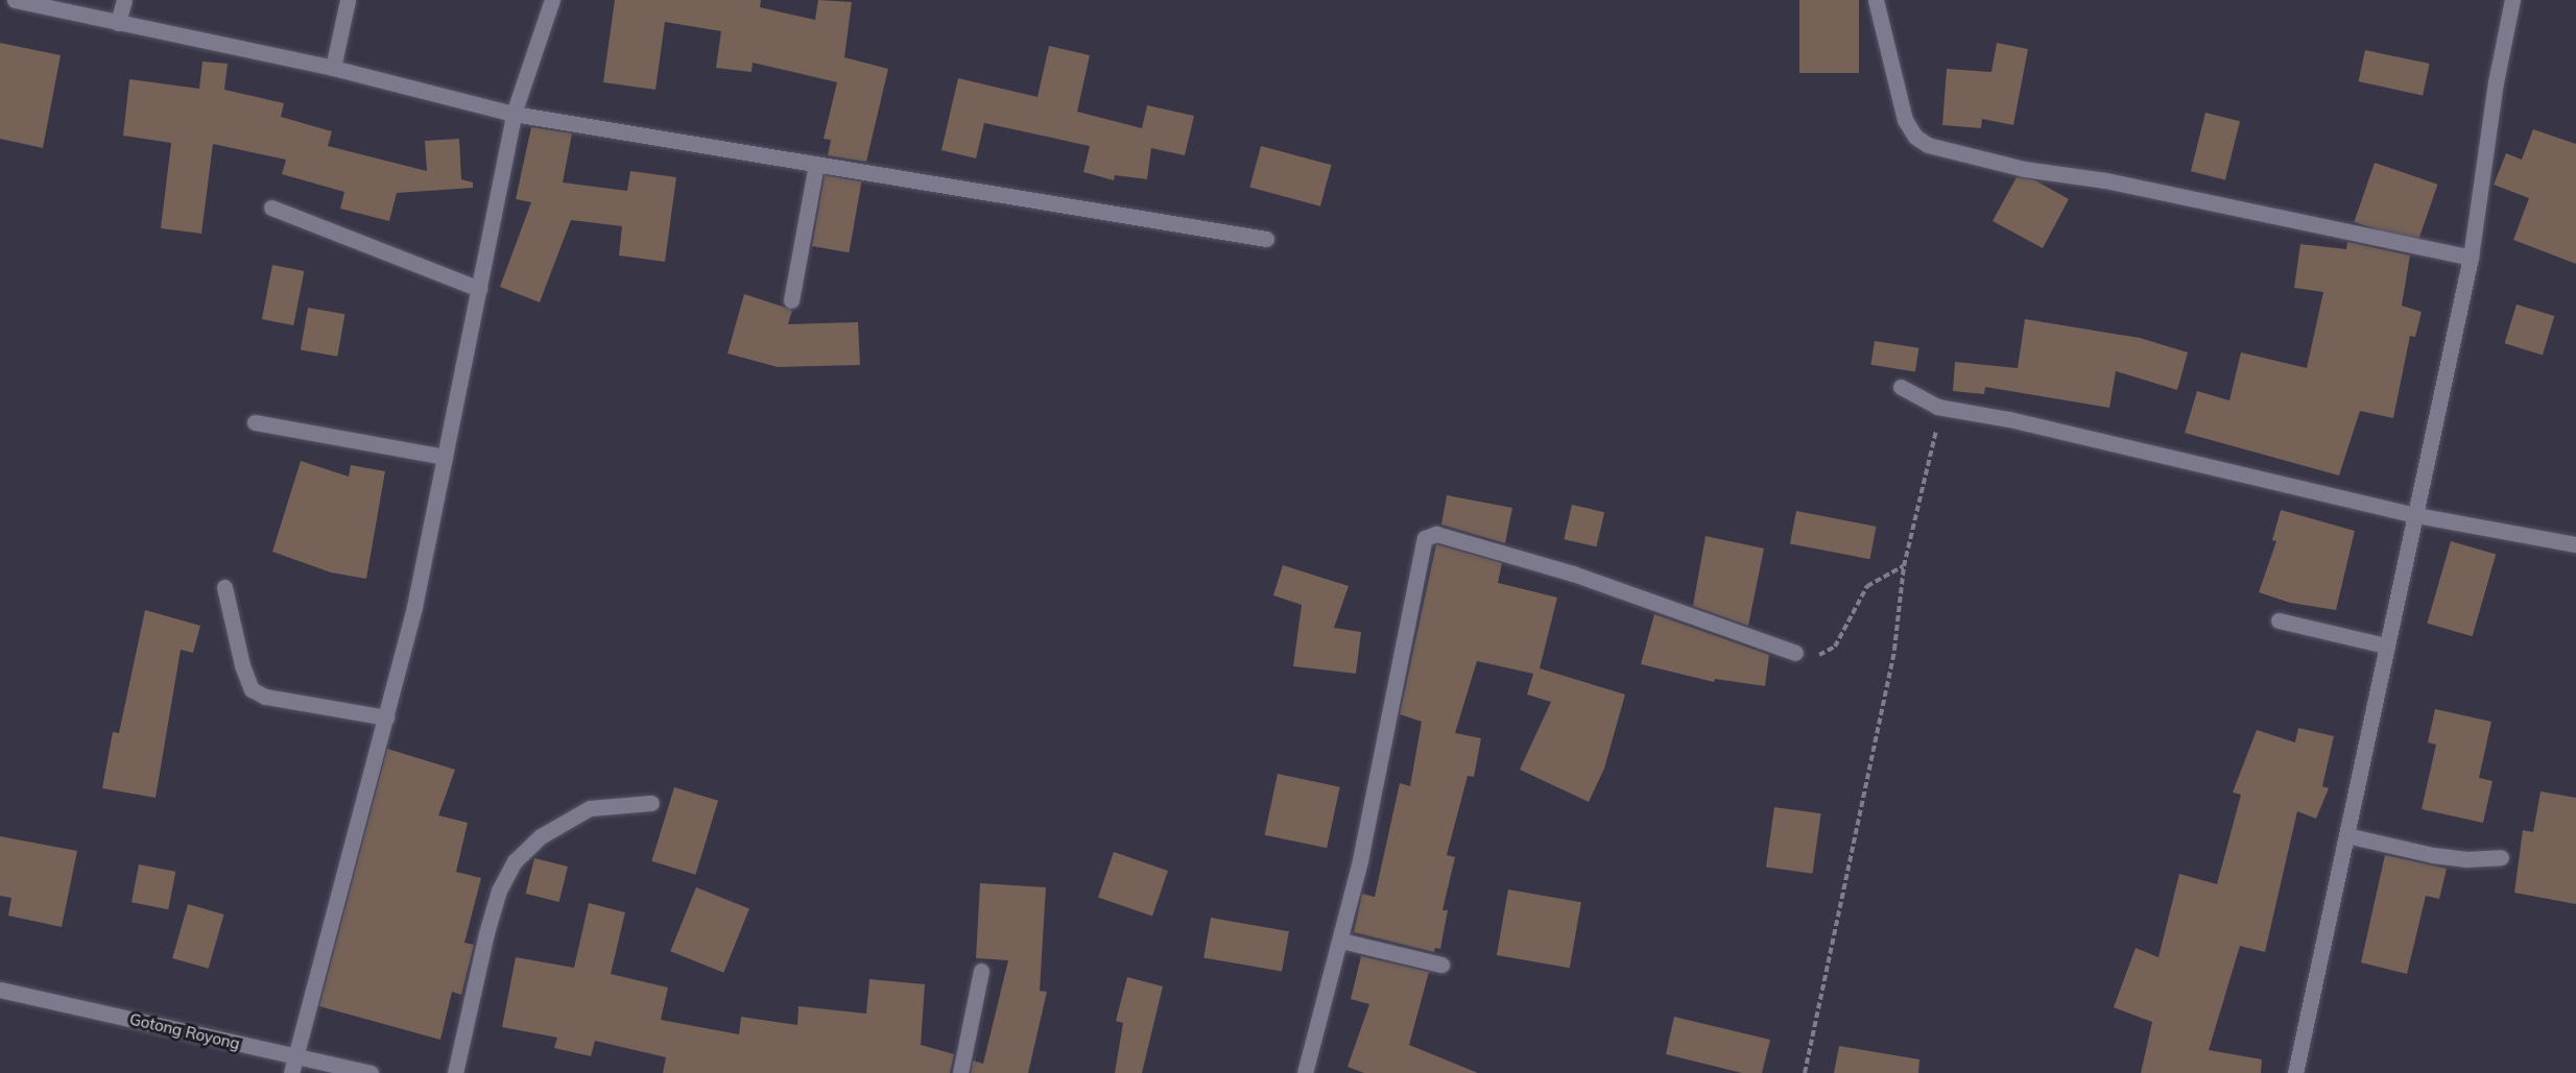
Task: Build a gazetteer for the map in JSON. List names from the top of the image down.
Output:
{
  "streets": {
    "street": ["Gotong Royong"]
  }
}
